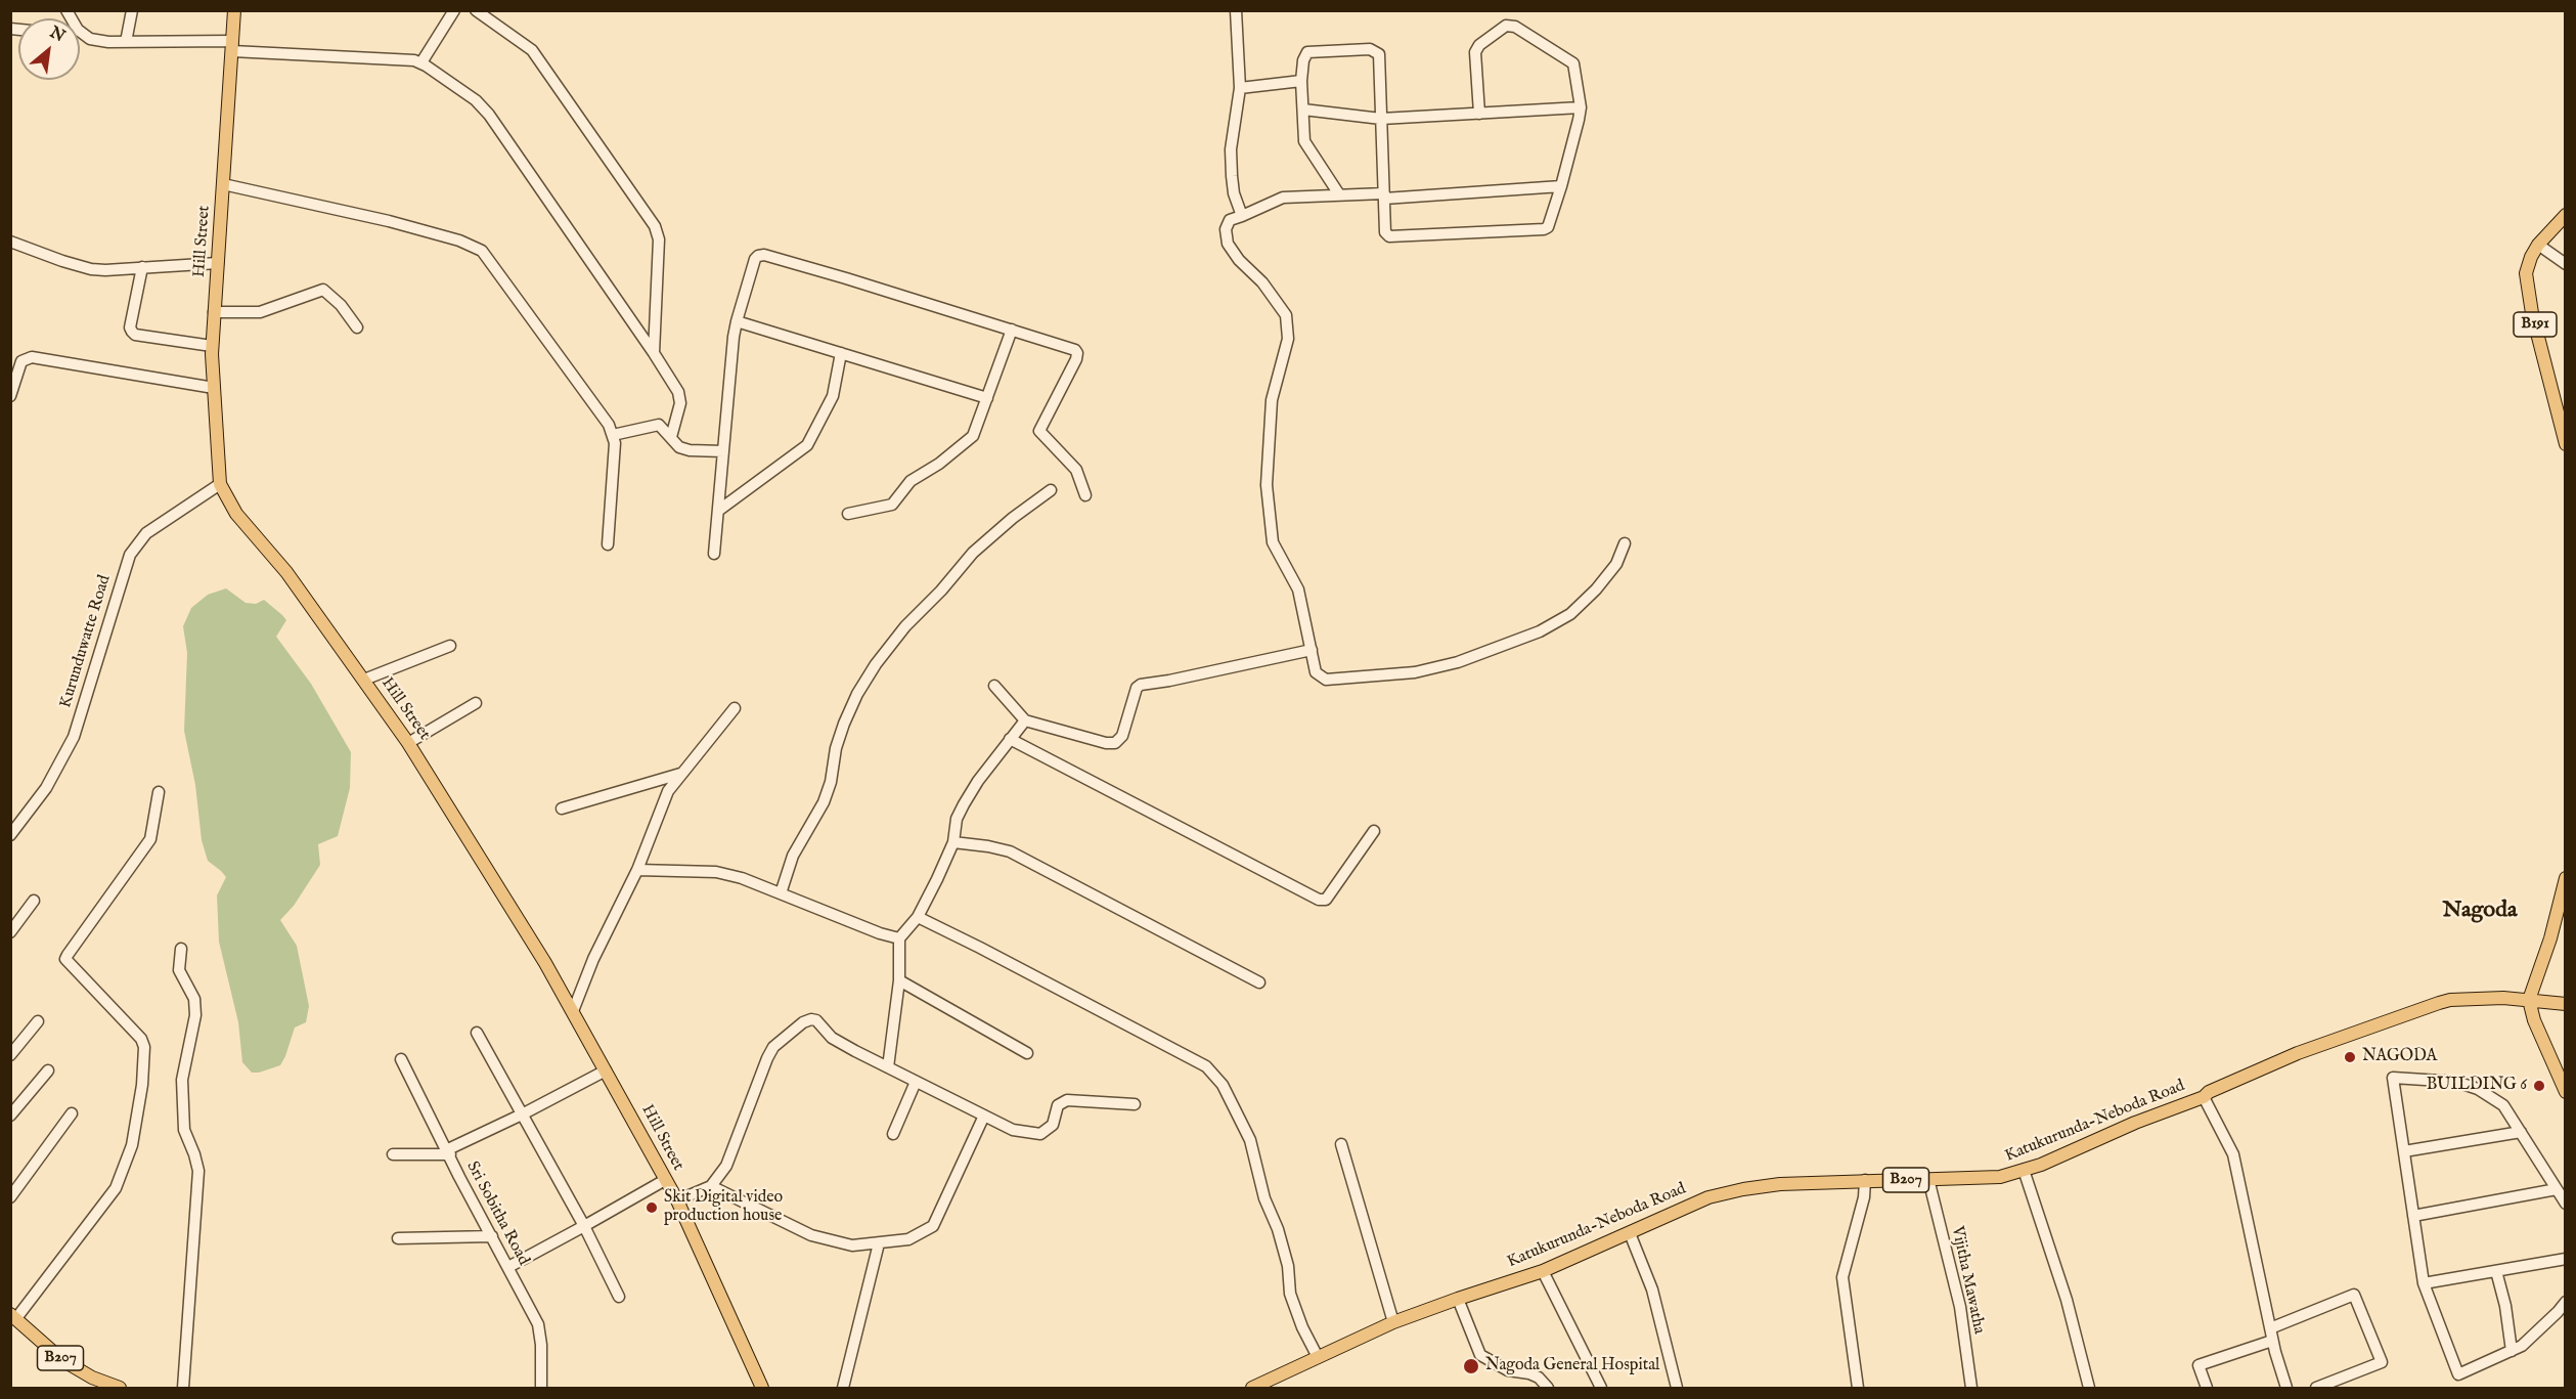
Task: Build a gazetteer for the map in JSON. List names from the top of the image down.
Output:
{
  "streets": {
    "main road": [
      "Hill Street",
      "B191",
      "Katukurunda-Neboda Road",
      "B207"
    ],
    "street": ["Kurunduwatte Road", "Sri Sobitha Road", "Vijitha Mawatha"]
  },
  "crossings": [
    ["Hill Street", "Kurunduwatte Road"],
    ["Katukurunda-Neboda Road", "Vijitha Mawatha"]
  ],
  "districts": ["Nagoda"],
  "places": [
    "NAGODA",
    "BUILDING 6",
    "Skit Digital video production house",
    "Nagoda General Hospital"
  ],
  "north": "top right"
}
